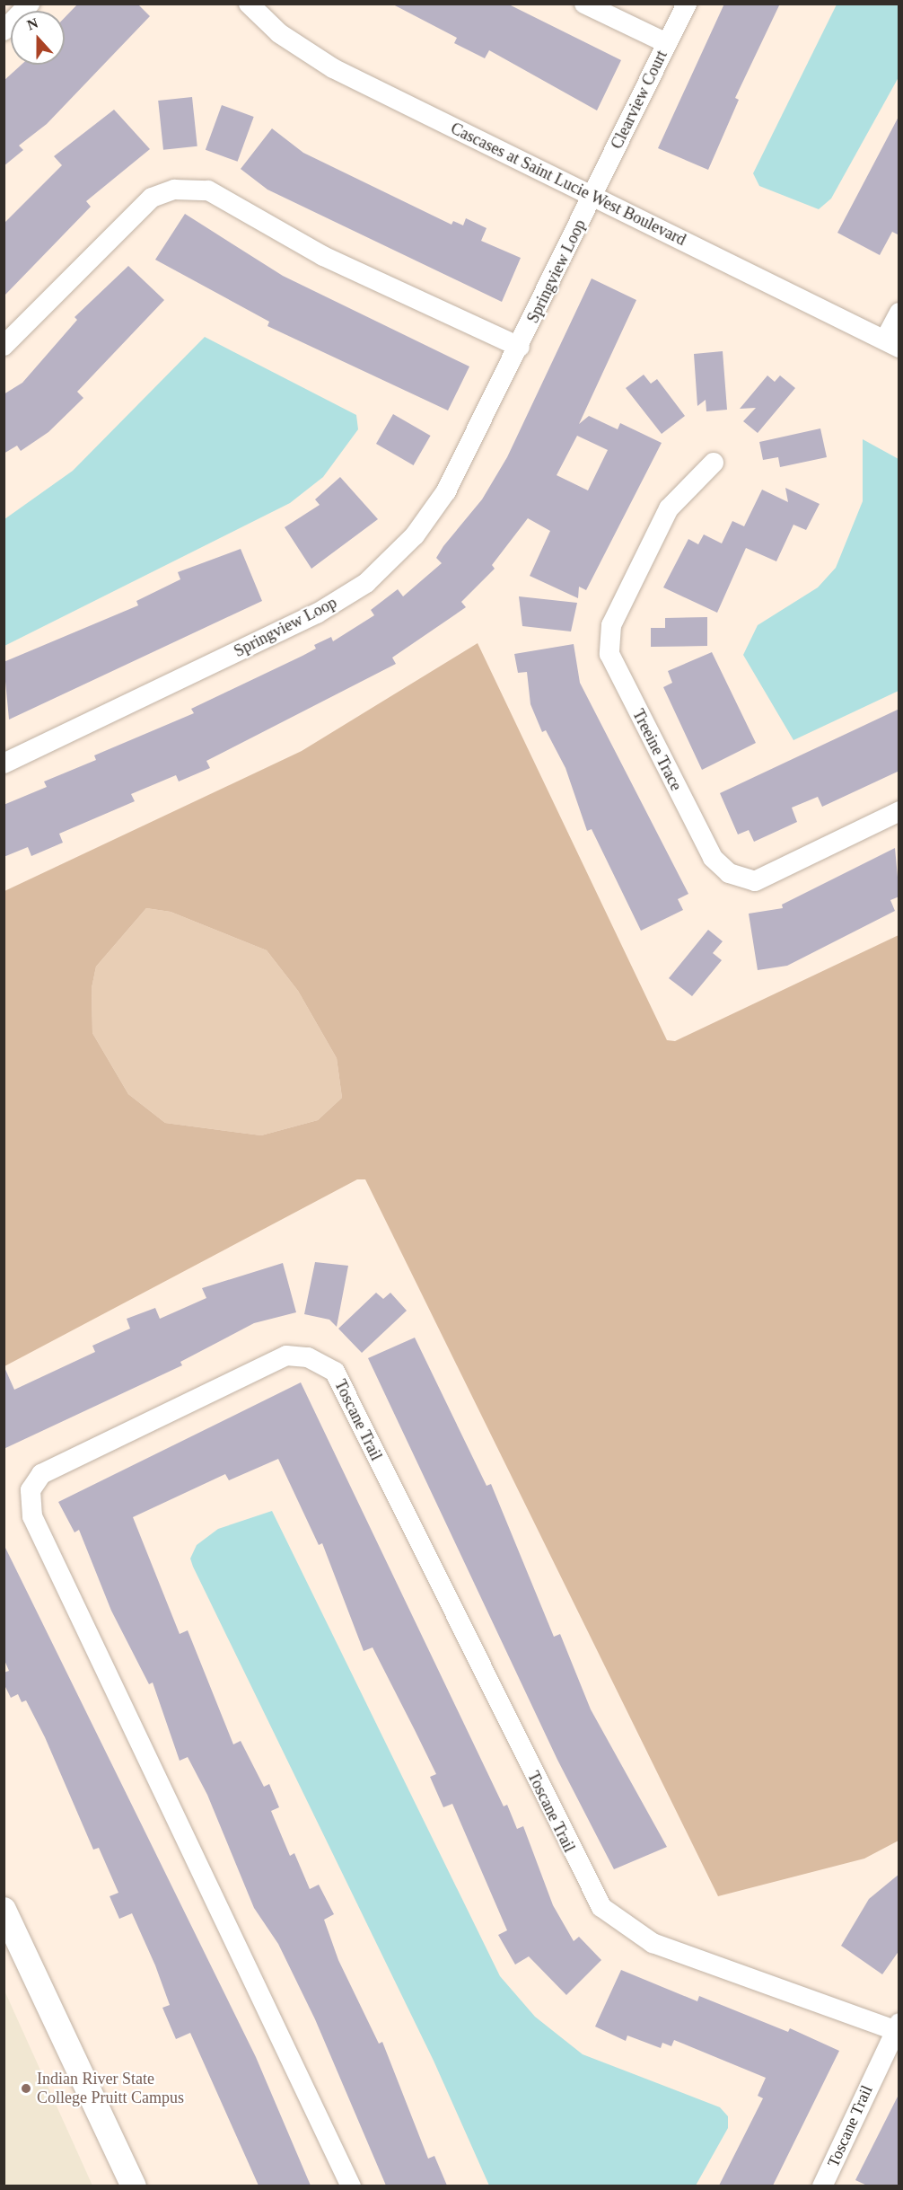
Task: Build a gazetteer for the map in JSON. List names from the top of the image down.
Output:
{
  "streets": {
    "street": [
      "Clearview Court",
      "Cascases at Saint Lucie West Boulevard",
      "Springview Loop",
      "Treeine Trace",
      "Toscane Trail"
    ]
  },
  "crossings": [
    ["Clearview Court", "Cascases at Saint Lucie West Boulevard"],
    ["Clearview Court", "Springview Loop"],
    ["Cascases at Saint Lucie West Boulevard", "Springview Loop"]
  ],
  "places": ["Indian River State College Pruitt Campus"],
  "north": "top"
}
